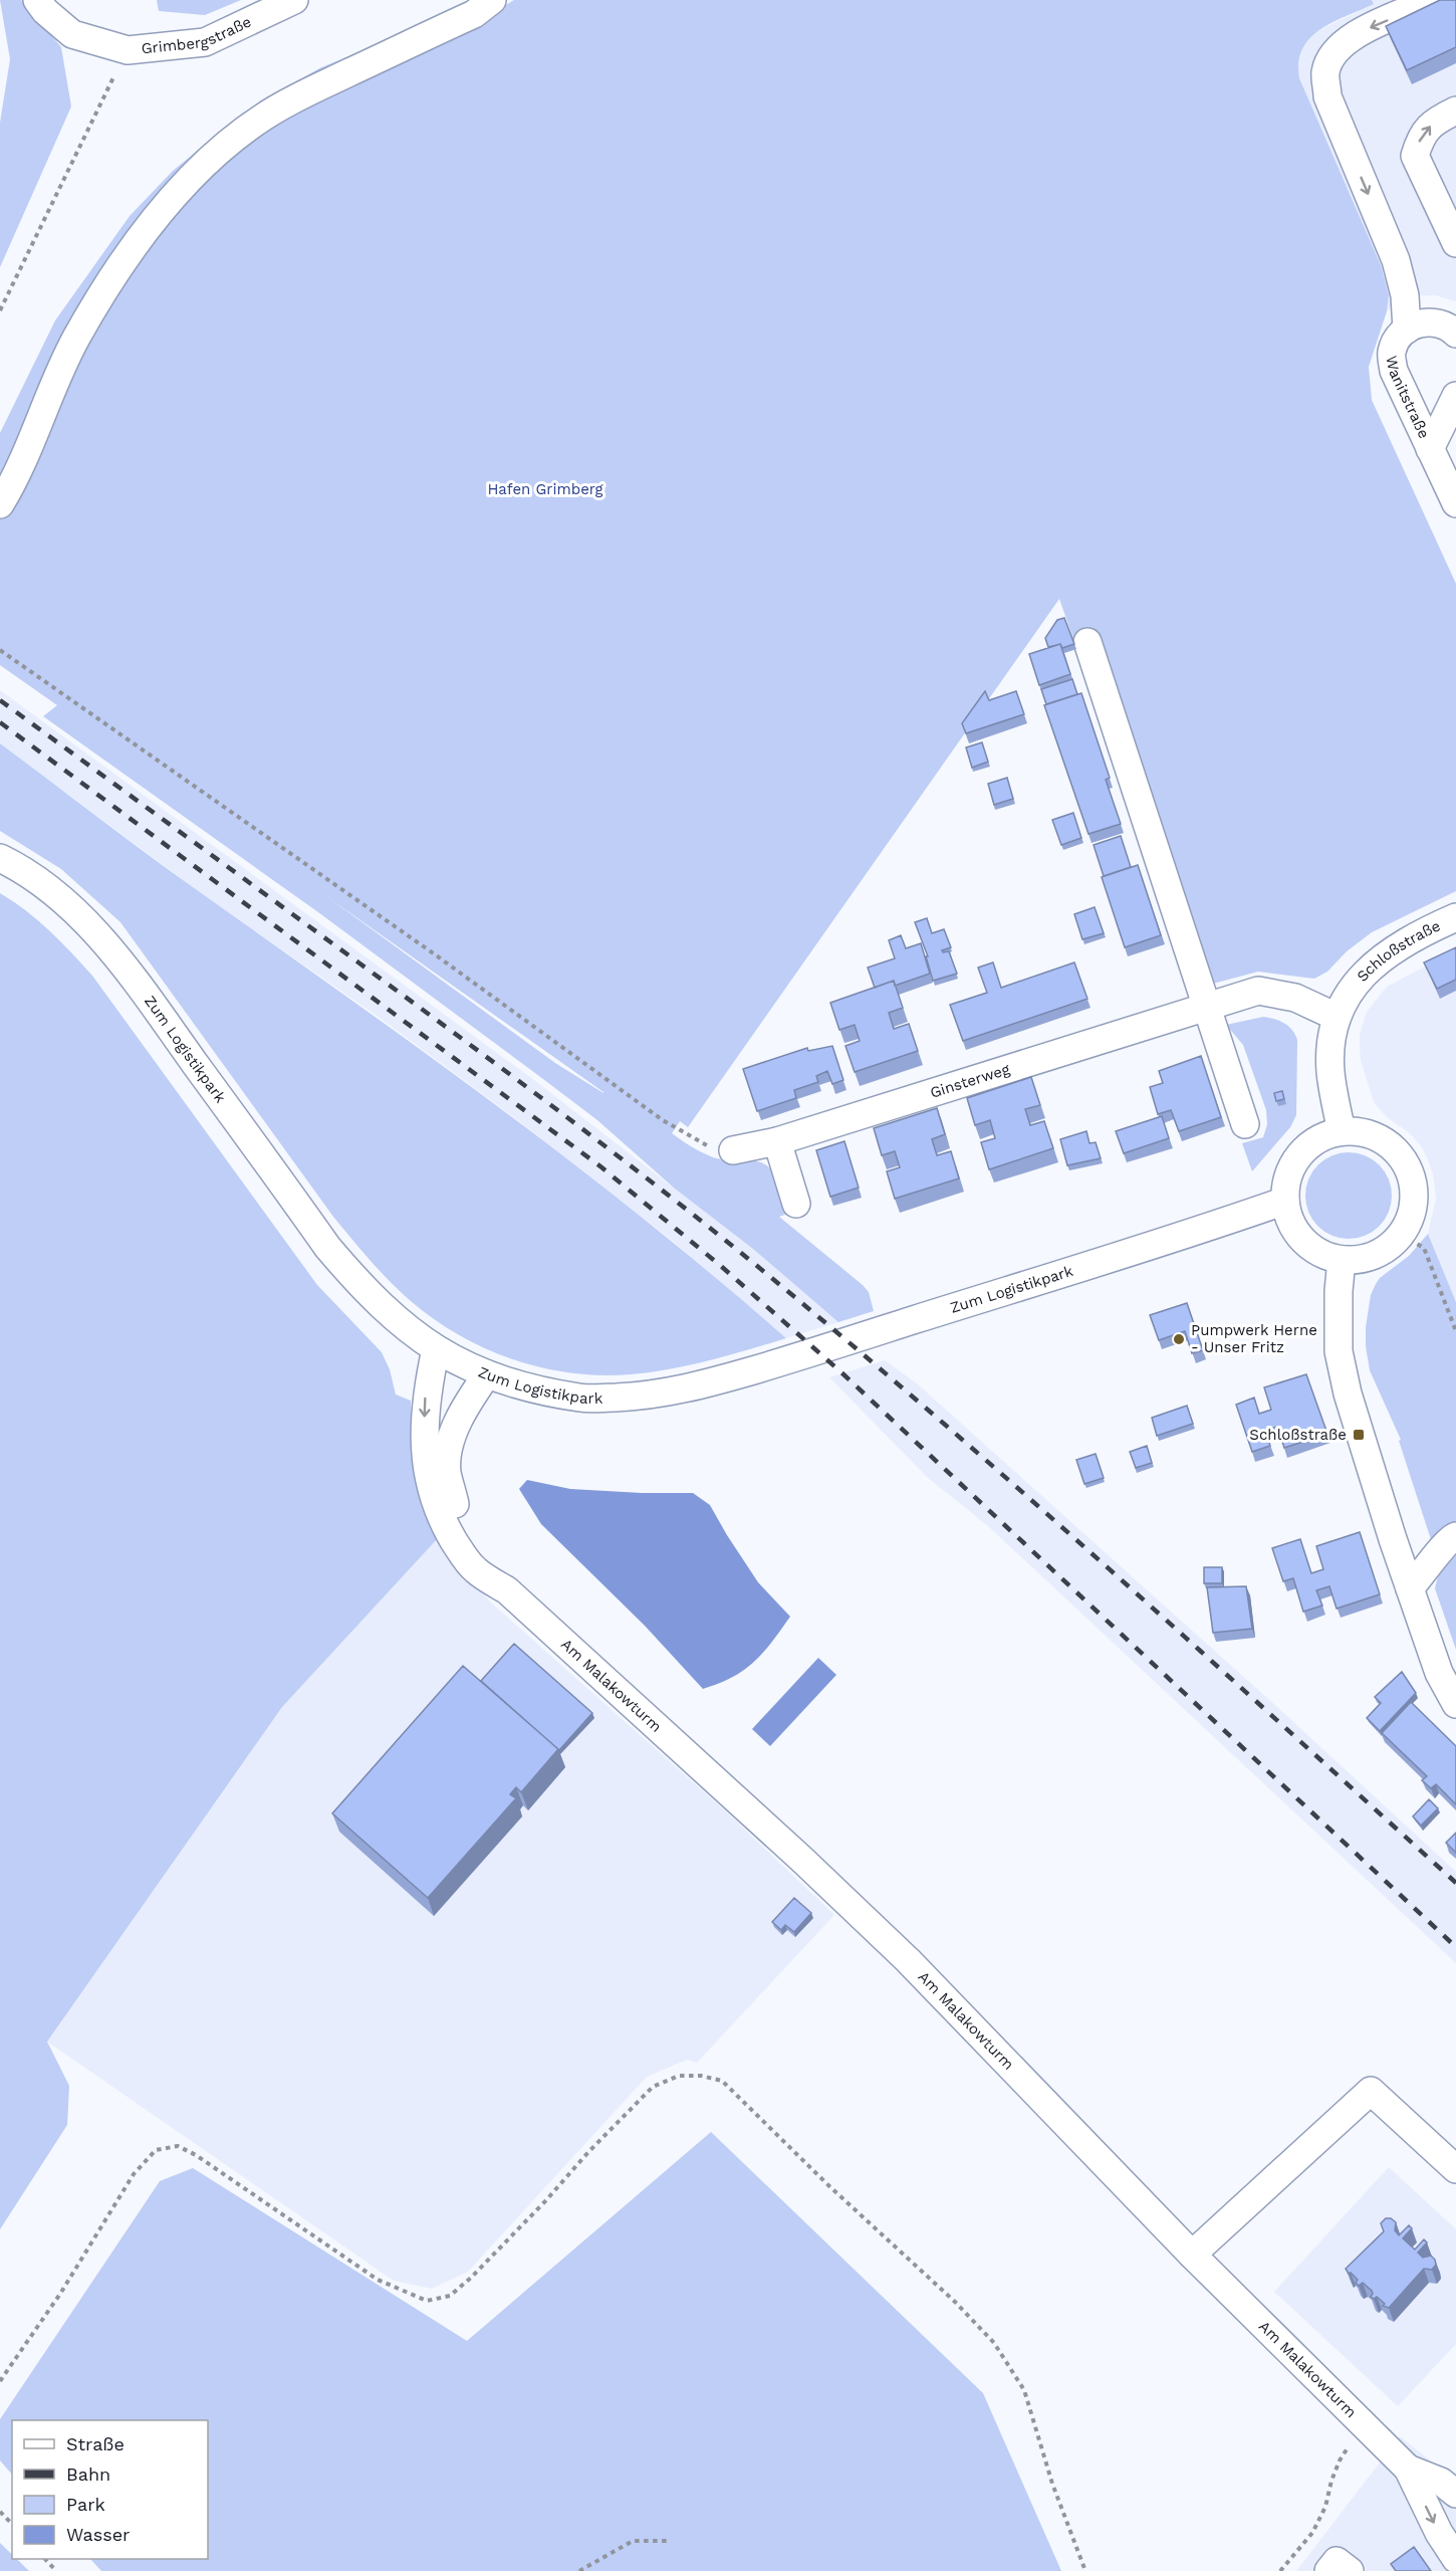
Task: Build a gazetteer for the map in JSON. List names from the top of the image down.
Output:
{
  "streets": {
    "street": [
      "Grimbergstraße",
      "Wanitstraße",
      "Schloßstraße",
      "Zum Logistikpark",
      "Ginsterweg",
      "Am Malakowturm"
    ]
  },
  "crossings": [
    ["Schloßstraße", "Zum Logistikpark"],
    ["Schloßstraße", "Ginsterweg"],
    ["Zum Logistikpark", "Am Malakowturm"]
  ],
  "parks": ["Hafen Grimberg"],
  "places": {
    "other": ["Pumpwerk Herne - Unser Fritz"],
    "transit": ["Schloßstraße"]
  },
  "legend": [
    "Straße",
    "Bahn",
    "Park",
    "Wasser"
  ]
}
